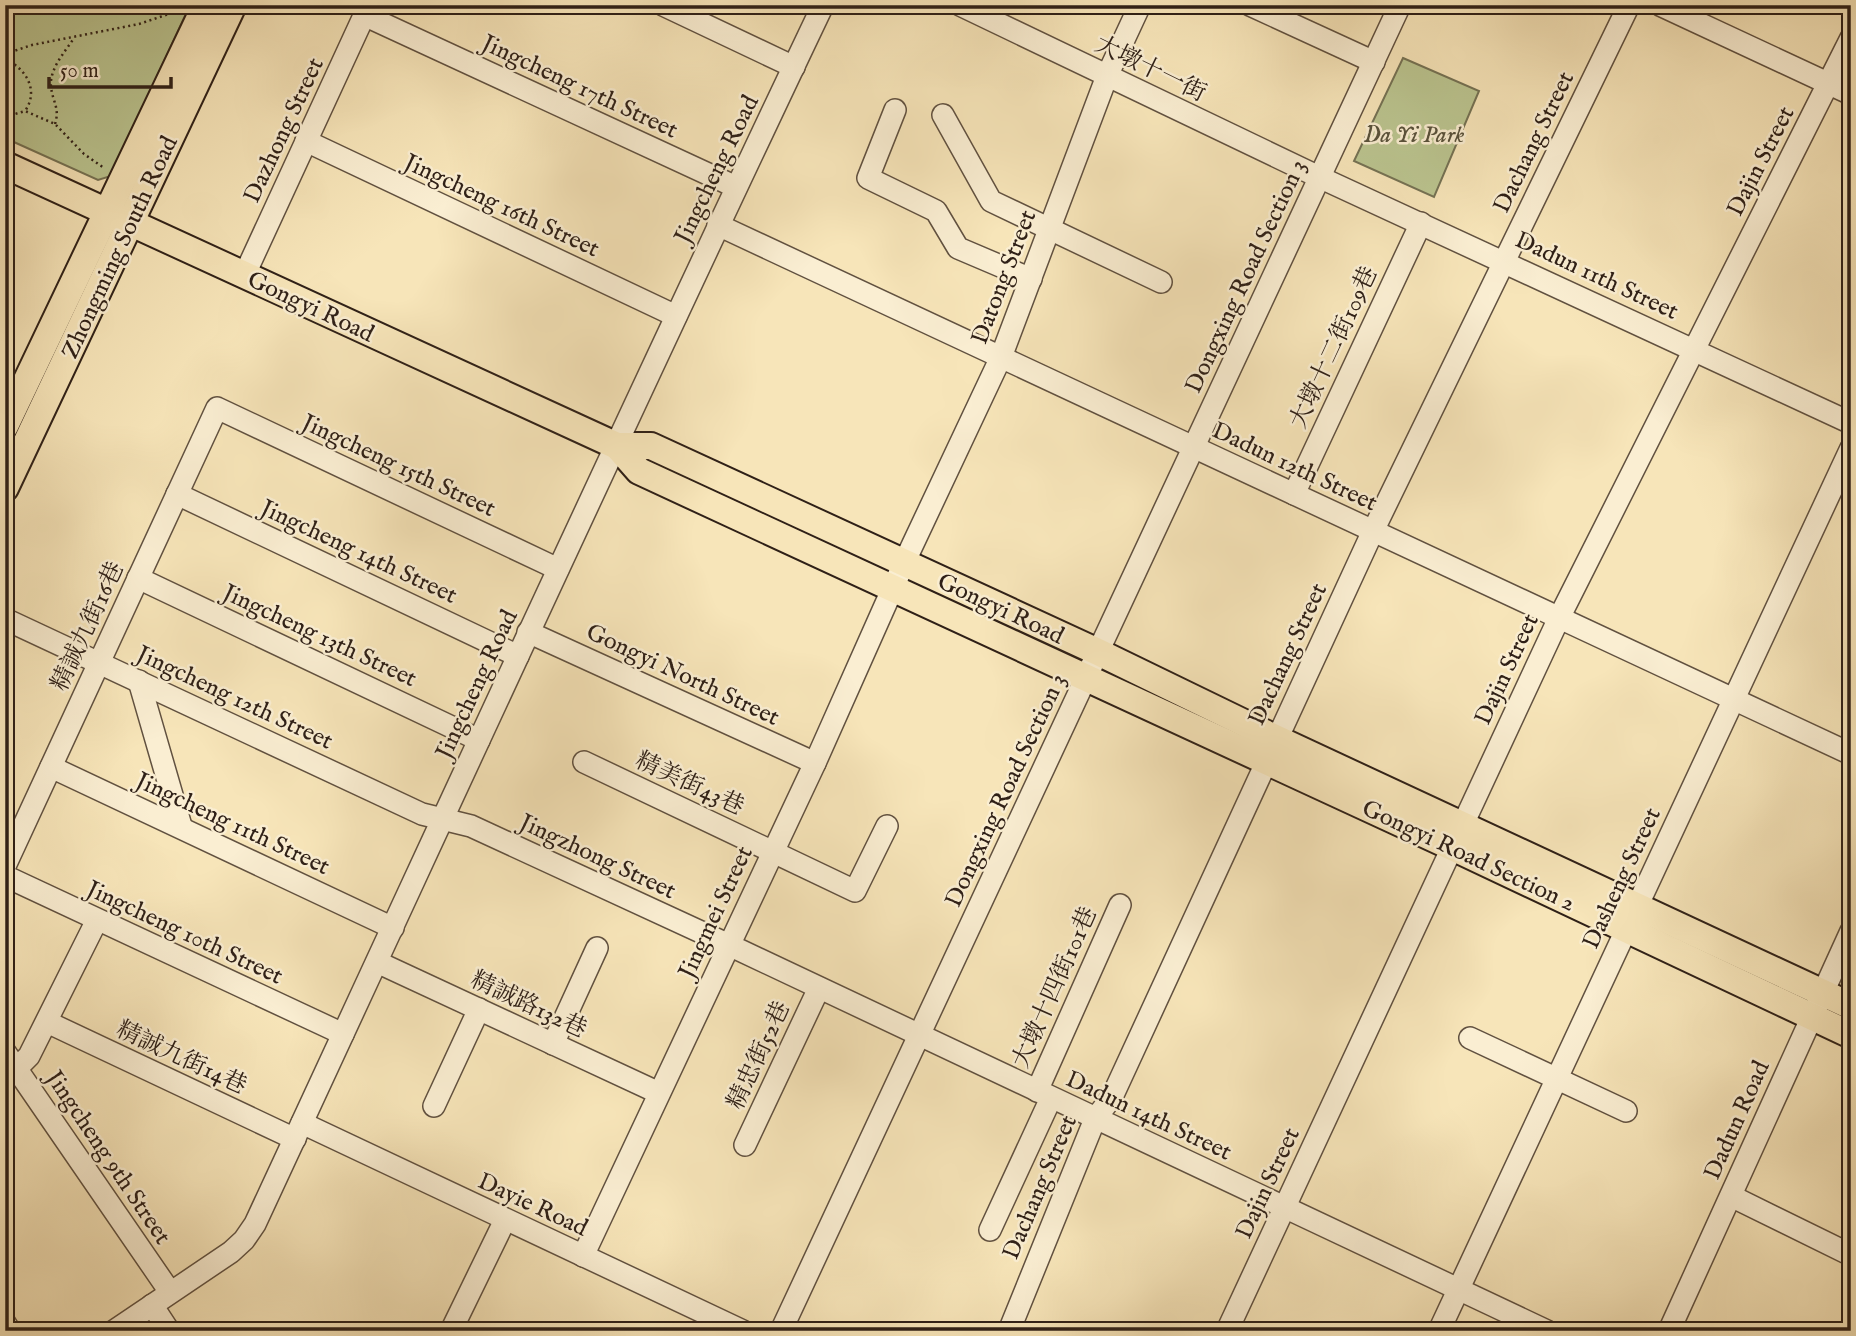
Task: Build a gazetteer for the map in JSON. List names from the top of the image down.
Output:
{
  "streets": {
    "main road": ["Zhongming South Road", "Gongyi Road", "Gongyi Road Section 2"],
    "street": [
      "大墩十一街",
      "Jingcheng 17th Street",
      "Dazhong Street",
      "Dachang Street",
      "Dajin Street",
      "Jingcheng Road",
      "Jingcheng 16th Street",
      "Dadun 11th Street",
      "Dongxing Road Section 3",
      "Datong Street",
      "大墩十二街109巷",
      "Jingcheng 15th Street",
      "Dadun 12th Street",
      "Jingcheng 14th Street",
      "精誠九街16巷",
      "Jingcheng 13th Street",
      "Gongyi North Street",
      "Jingcheng 12th Street",
      "精美街43巷",
      "Jingcheng 11th Street",
      "Jingzhong Street",
      "Dasheng Street",
      "Jingmei Street",
      "Jingcheng 10th Street",
      "大墩十四街101巷",
      "精誠路132巷",
      "精忠街52巷",
      "精誠九街14巷",
      "Dadun 14th Street",
      "Dadun Road",
      "Jingcheng 9th Street",
      "Dayie Road"
    ]
  },
  "crossings": [
    ["大墩十一街", "Dadun 11th Street"],
    ["大墩十一街", "Dongxing Road Section 3"],
    ["大墩十一街", "Datong Street"],
    ["Jingcheng 17th Street", "Dazhong Street"],
    ["Jingcheng 17th Street", "Jingcheng Road"],
    ["Dazhong Street", "Jingcheng 16th Street"],
    ["Dazhong Street", "Gongyi Road"],
    ["Dachang Street", "Dadun 11th Street"],
    ["Dachang Street", "Dadun 12th Street"],
    ["Dachang Street", "Gongyi Road Section 2"],
    ["Dachang Street", "Dadun 14th Street"],
    ["Dajin Street", "Dadun 11th Street"],
    ["Dajin Street", "Dadun 12th Street"],
    ["Dajin Street", "Gongyi Road Section 2"],
    ["Dajin Street", "Dadun 14th Street"],
    ["Jingcheng Road", "Jingcheng 16th Street"],
    ["Jingcheng Road", "Gongyi Road"],
    ["Jingcheng Road", "Jingcheng 15th Street"],
    ["Jingcheng Road", "Dadun 12th Street"],
    ["Jingcheng Road", "Jingcheng 14th Street"],
    ["Jingcheng Road", "Jingcheng 13th Street"],
    ["Jingcheng Road", "Gongyi North Street"],
    ["Jingcheng Road", "Jingcheng 12th Street"],
    ["Jingcheng Road", "Jingcheng 11th Street"],
    ["Jingcheng Road", "Jingzhong Street"],
    ["Jingcheng Road", "Jingcheng 10th Street"],
    ["Jingcheng Road", "精誠路132巷"],
    ["Jingcheng Road", "精誠九街14巷"],
    ["Jingcheng Road", "Jingcheng 9th Street"],
    ["Jingcheng Road", "Dayie Road"],
    ["Zhongming South Road", "Gongyi Road"],
    ["Dadun 11th Street", "Dongxing Road Section 3"],
    ["Dadun 11th Street", "大墩十二街109巷"],
    ["Dongxing Road Section 3", "Gongyi Road"],
    ["Dongxing Road Section 3", "Dadun 12th Street"],
    ["Dongxing Road Section 3", "Gongyi Road Section 2"],
    ["Dongxing Road Section 3", "Jingzhong Street"],
    ["Dongxing Road Section 3", "Dadun 14th Street"],
    ["Datong Street", "Gongyi Road"],
    ["Datong Street", "Dadun 12th Street"],
    ["Gongyi Road", "Gongyi Road Section 2"],
    ["Gongyi Road", "Jingmei Street"],
    ["大墩十二街109巷", "Dadun 12th Street"],
    ["Jingcheng 15th Street", "精誠九街16巷"],
    ["Dadun 12th Street", "Dasheng Street"],
    ["Jingcheng 14th Street", "精誠九街16巷"],
    ["精誠九街16巷", "Jingcheng 13th Street"],
    ["精誠九街16巷", "Jingcheng 12th Street"],
    ["精誠九街16巷", "Jingcheng 11th Street"],
    ["Gongyi North Street", "Jingmei Street"],
    ["Jingcheng 12th Street", "Jingzhong Street"],
    ["精美街43巷", "Jingmei Street"],
    ["Gongyi Road Section 2", "Dasheng Street"],
    ["Gongyi Road Section 2", "Dadun Road"],
    ["Jingzhong Street", "Jingmei Street"],
    ["Jingzhong Street", "精忠街52巷"],
    ["Jingzhong Street", "Dadun 14th Street"],
    ["Dasheng Street", "Dadun 14th Street"],
    ["Jingmei Street", "精誠路132巷"],
    ["Jingmei Street", "Dayie Road"],
    ["大墩十四街101巷", "Dadun 14th Street"],
    ["精誠九街14巷", "Dayie Road"]
  ],
  "parks": ["Da Yi Park"],
  "scale_bar": "50 m"
}
